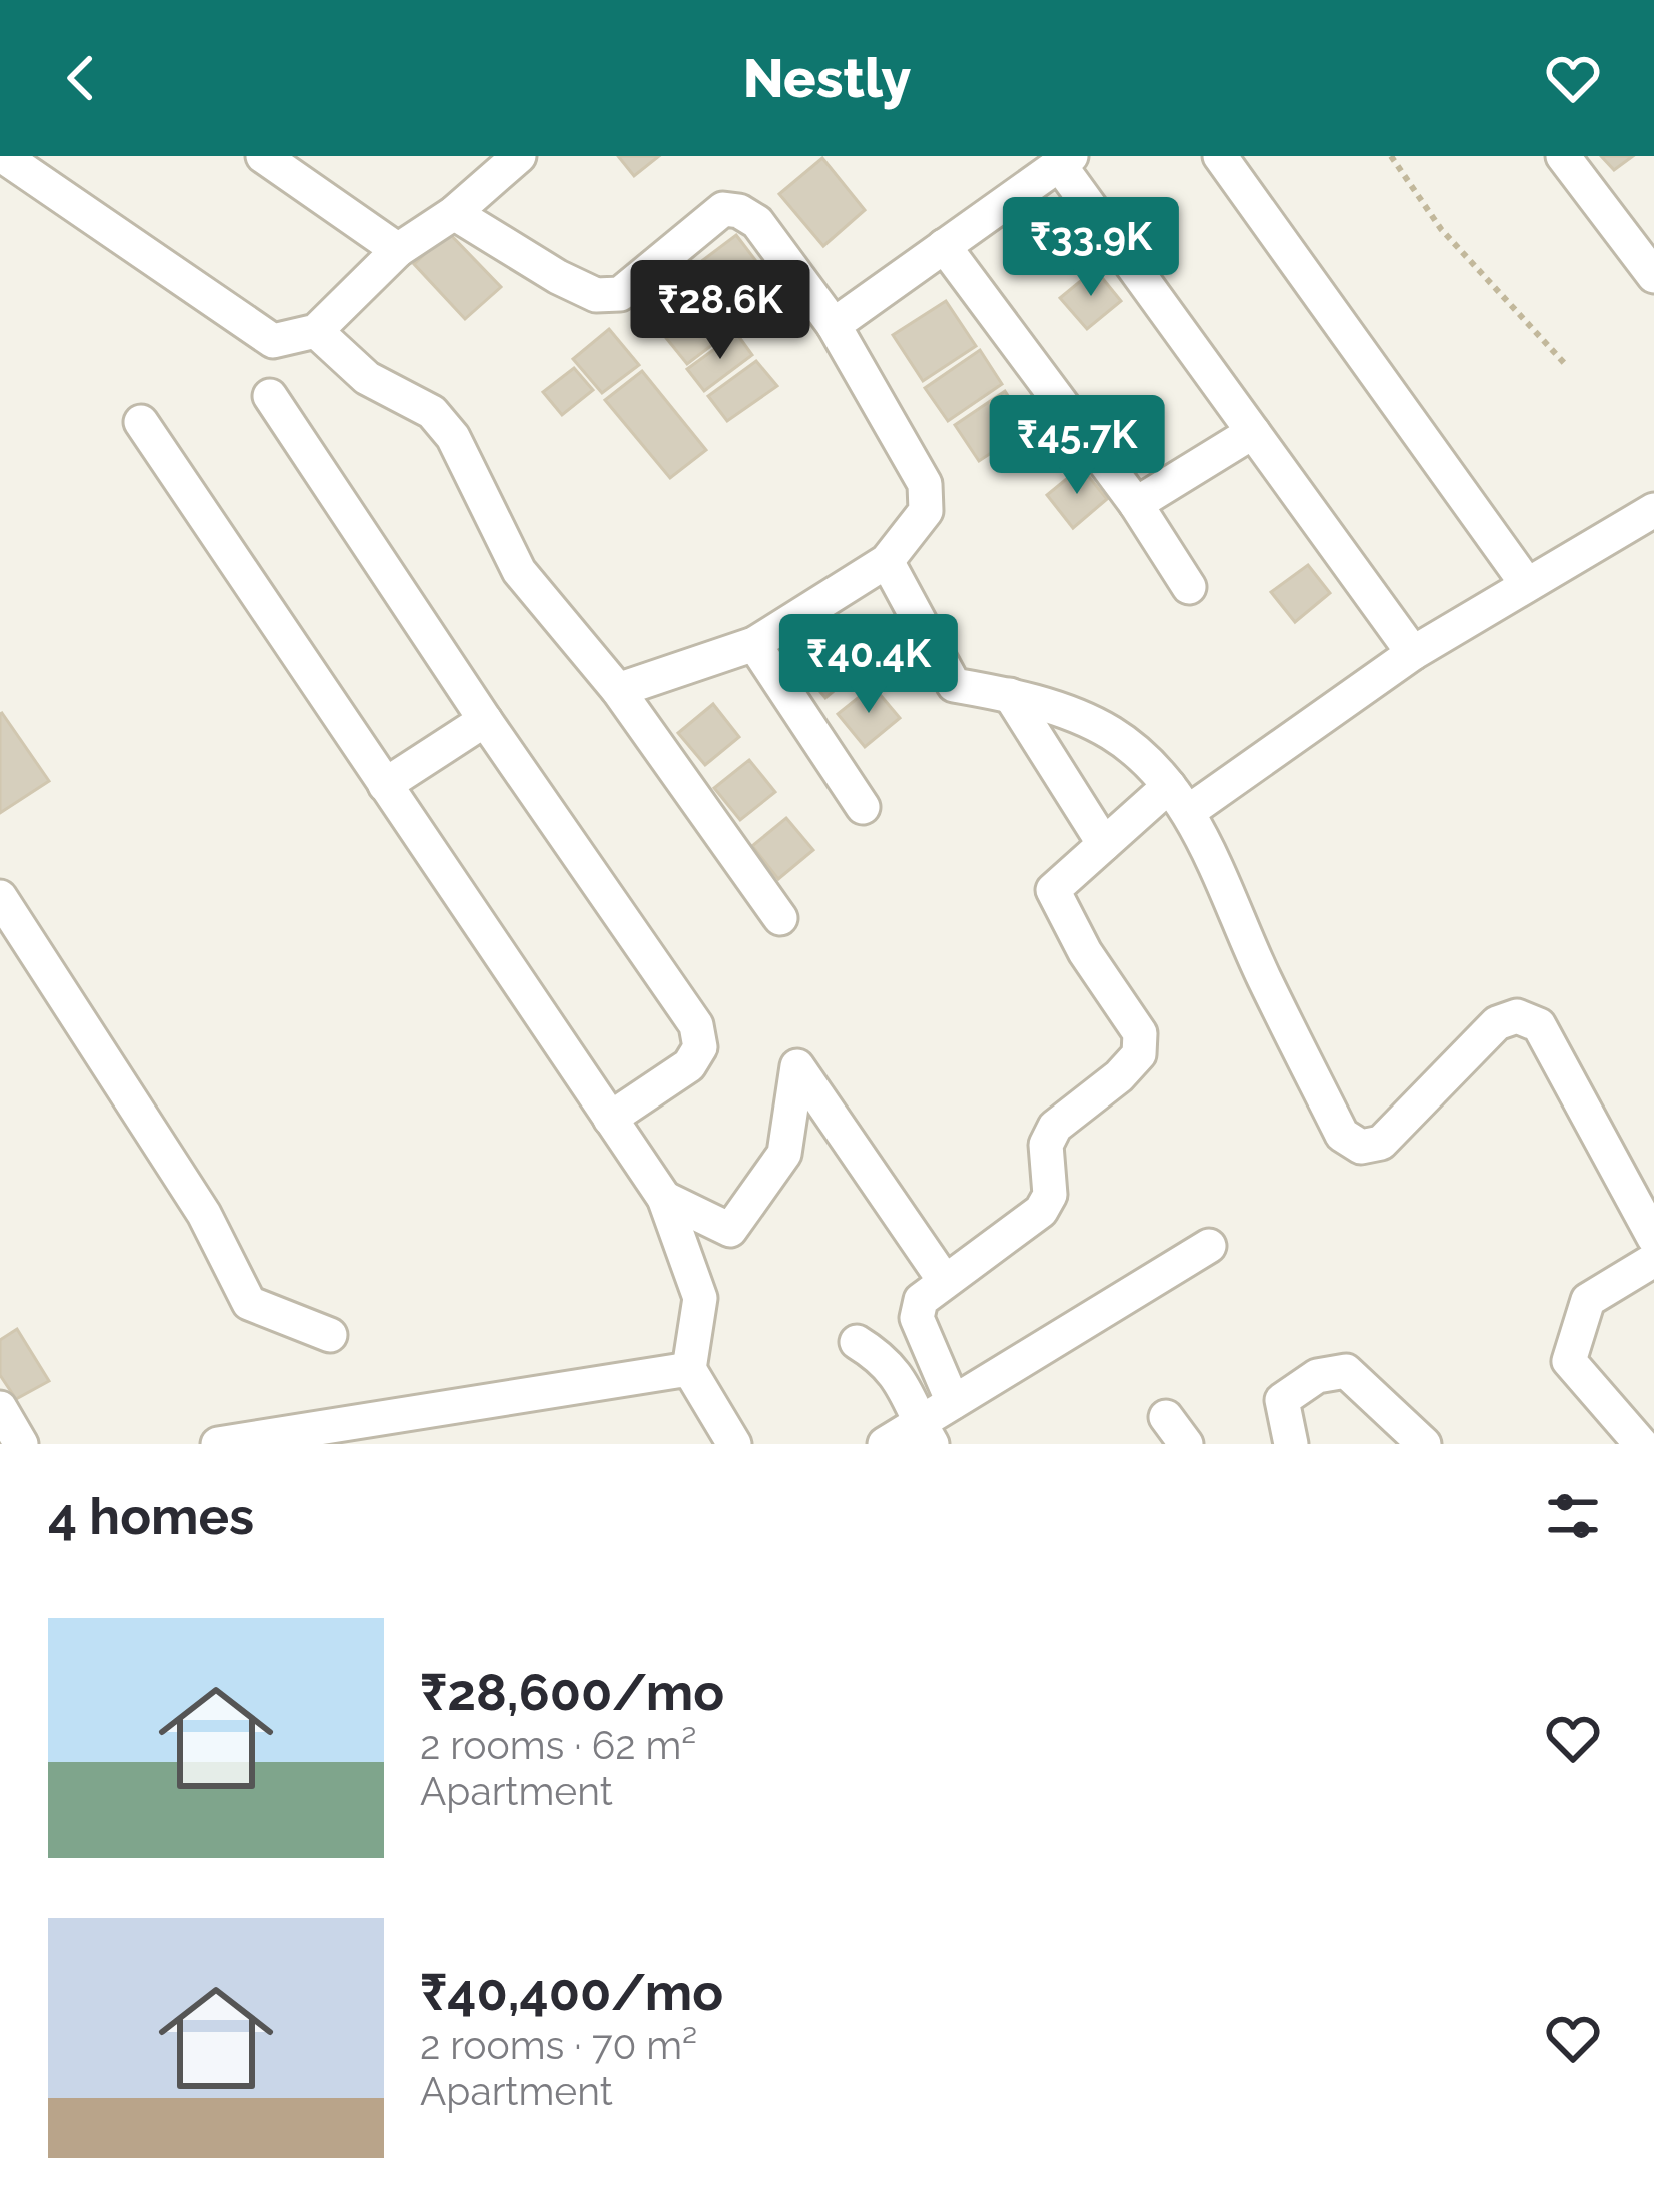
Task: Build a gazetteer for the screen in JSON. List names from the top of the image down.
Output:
{
  "page": {
    "header": "Nestly",
    "price": [
      "₹33.9K",
      "₹28.6K",
      "₹45.7K",
      "₹40.4K"
    ],
    "heading": "4 homes",
    "list": [
      {
        "name": "₹28,600/mo",
        "note": "2 rooms · 62 m² · Apartment"
      },
      {
        "name": "₹40,400/mo",
        "note": "2 rooms · 70 m² · Apartment"
      }
    ]
  }
}
